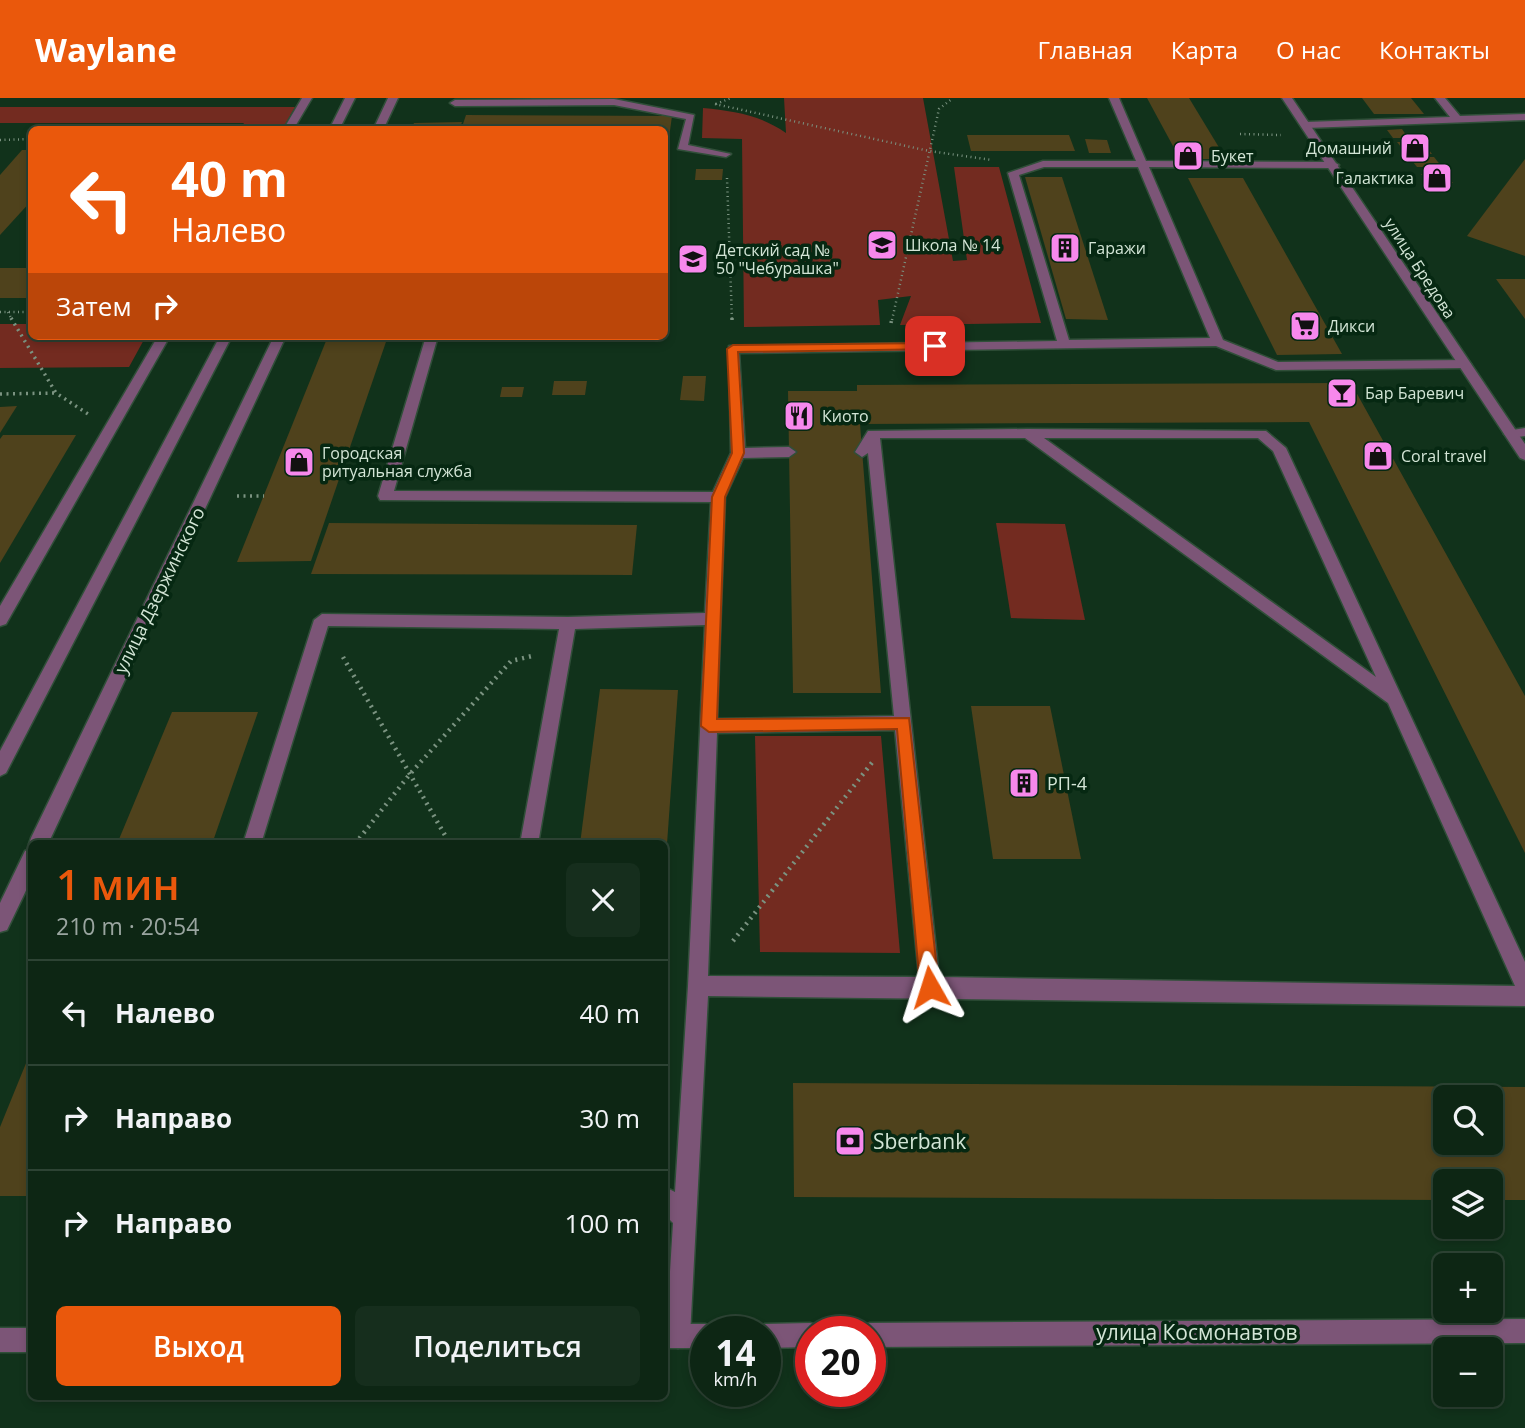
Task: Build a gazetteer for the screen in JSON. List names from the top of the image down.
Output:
{
  "streets": {
    "street": ["улица Бредова", "улица Дзержинского", "улица Космонавтов"]
  },
  "places": {
    "shop": [
      "Домашний",
      "Букет",
      "Галактика",
      "Coral travel",
      "Городская ритуальная служба"
    ],
    "school or university": ["Школа № 14", "Детский сад № 50 \"Чебурашка\""],
    "building": ["Гаражи", "РП-4"],
    "supermarket": ["Дикси"],
    "bar": ["Бар Баревич"],
    "restaurant": ["Киото"],
    "bank": ["Sberbank"]
  },
  "page": {
    "header": "Waylane",
    "nav": [
      "Главная",
      "Карта",
      "О нас",
      "Контакты"
    ],
    "turn": ["40 m", "Налево"],
    "then": "Затем",
    "heading": ["1 мин", "210 m · 20:54"],
    "list": [
      {
        "name": "Налево",
        "value": "40 m"
      },
      {
        "name": "Направо",
        "value": "30 m"
      },
      {
        "name": "Направо",
        "value": "100 m"
      }
    ],
    "map_buttons": ["+", "−"],
    "buttons": ["Выход", "Поделиться"],
    "speed": "14 km/h",
    "limit": "20"
  }
}
